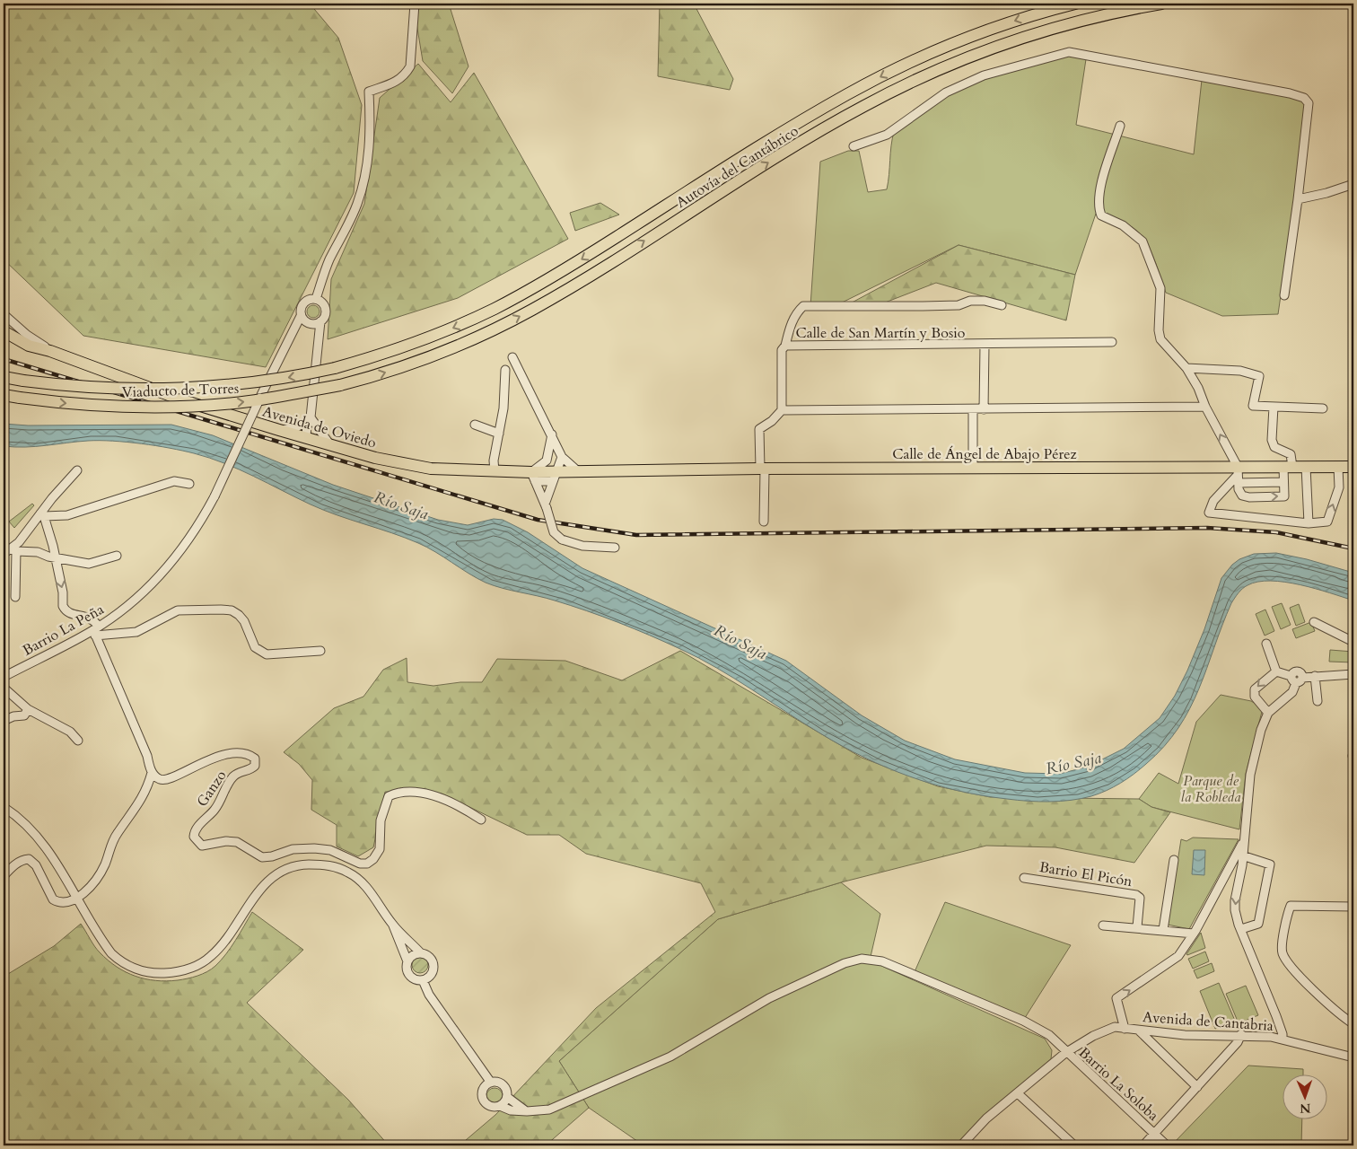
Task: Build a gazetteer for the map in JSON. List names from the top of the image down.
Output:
{
  "streets": {
    "highway": [
      "Autovía del Cantábrico",
      "Viaducto de Torres",
      "Avenida de Oviedo",
      "Calle de Ángel de Abajo Pérez"
    ],
    "street": [
      "Calle de San Martín y Bosio",
      "Barrio La Peña",
      "Ganzo",
      "Barrio El Picón",
      "Avenida de Cantabria",
      "Barrio La Soloba"
    ]
  },
  "crossings": [
    ["Autovía del Cantábrico", "Viaducto de Torres"],
    ["Avenida de Oviedo", "Calle de Ángel de Abajo Pérez"],
    ["Avenida de Cantabria", "Barrio La Soloba"]
  ],
  "water": ["Río Saja"],
  "parks": ["Parque de la Robleda"],
  "north": "bottom"
}
